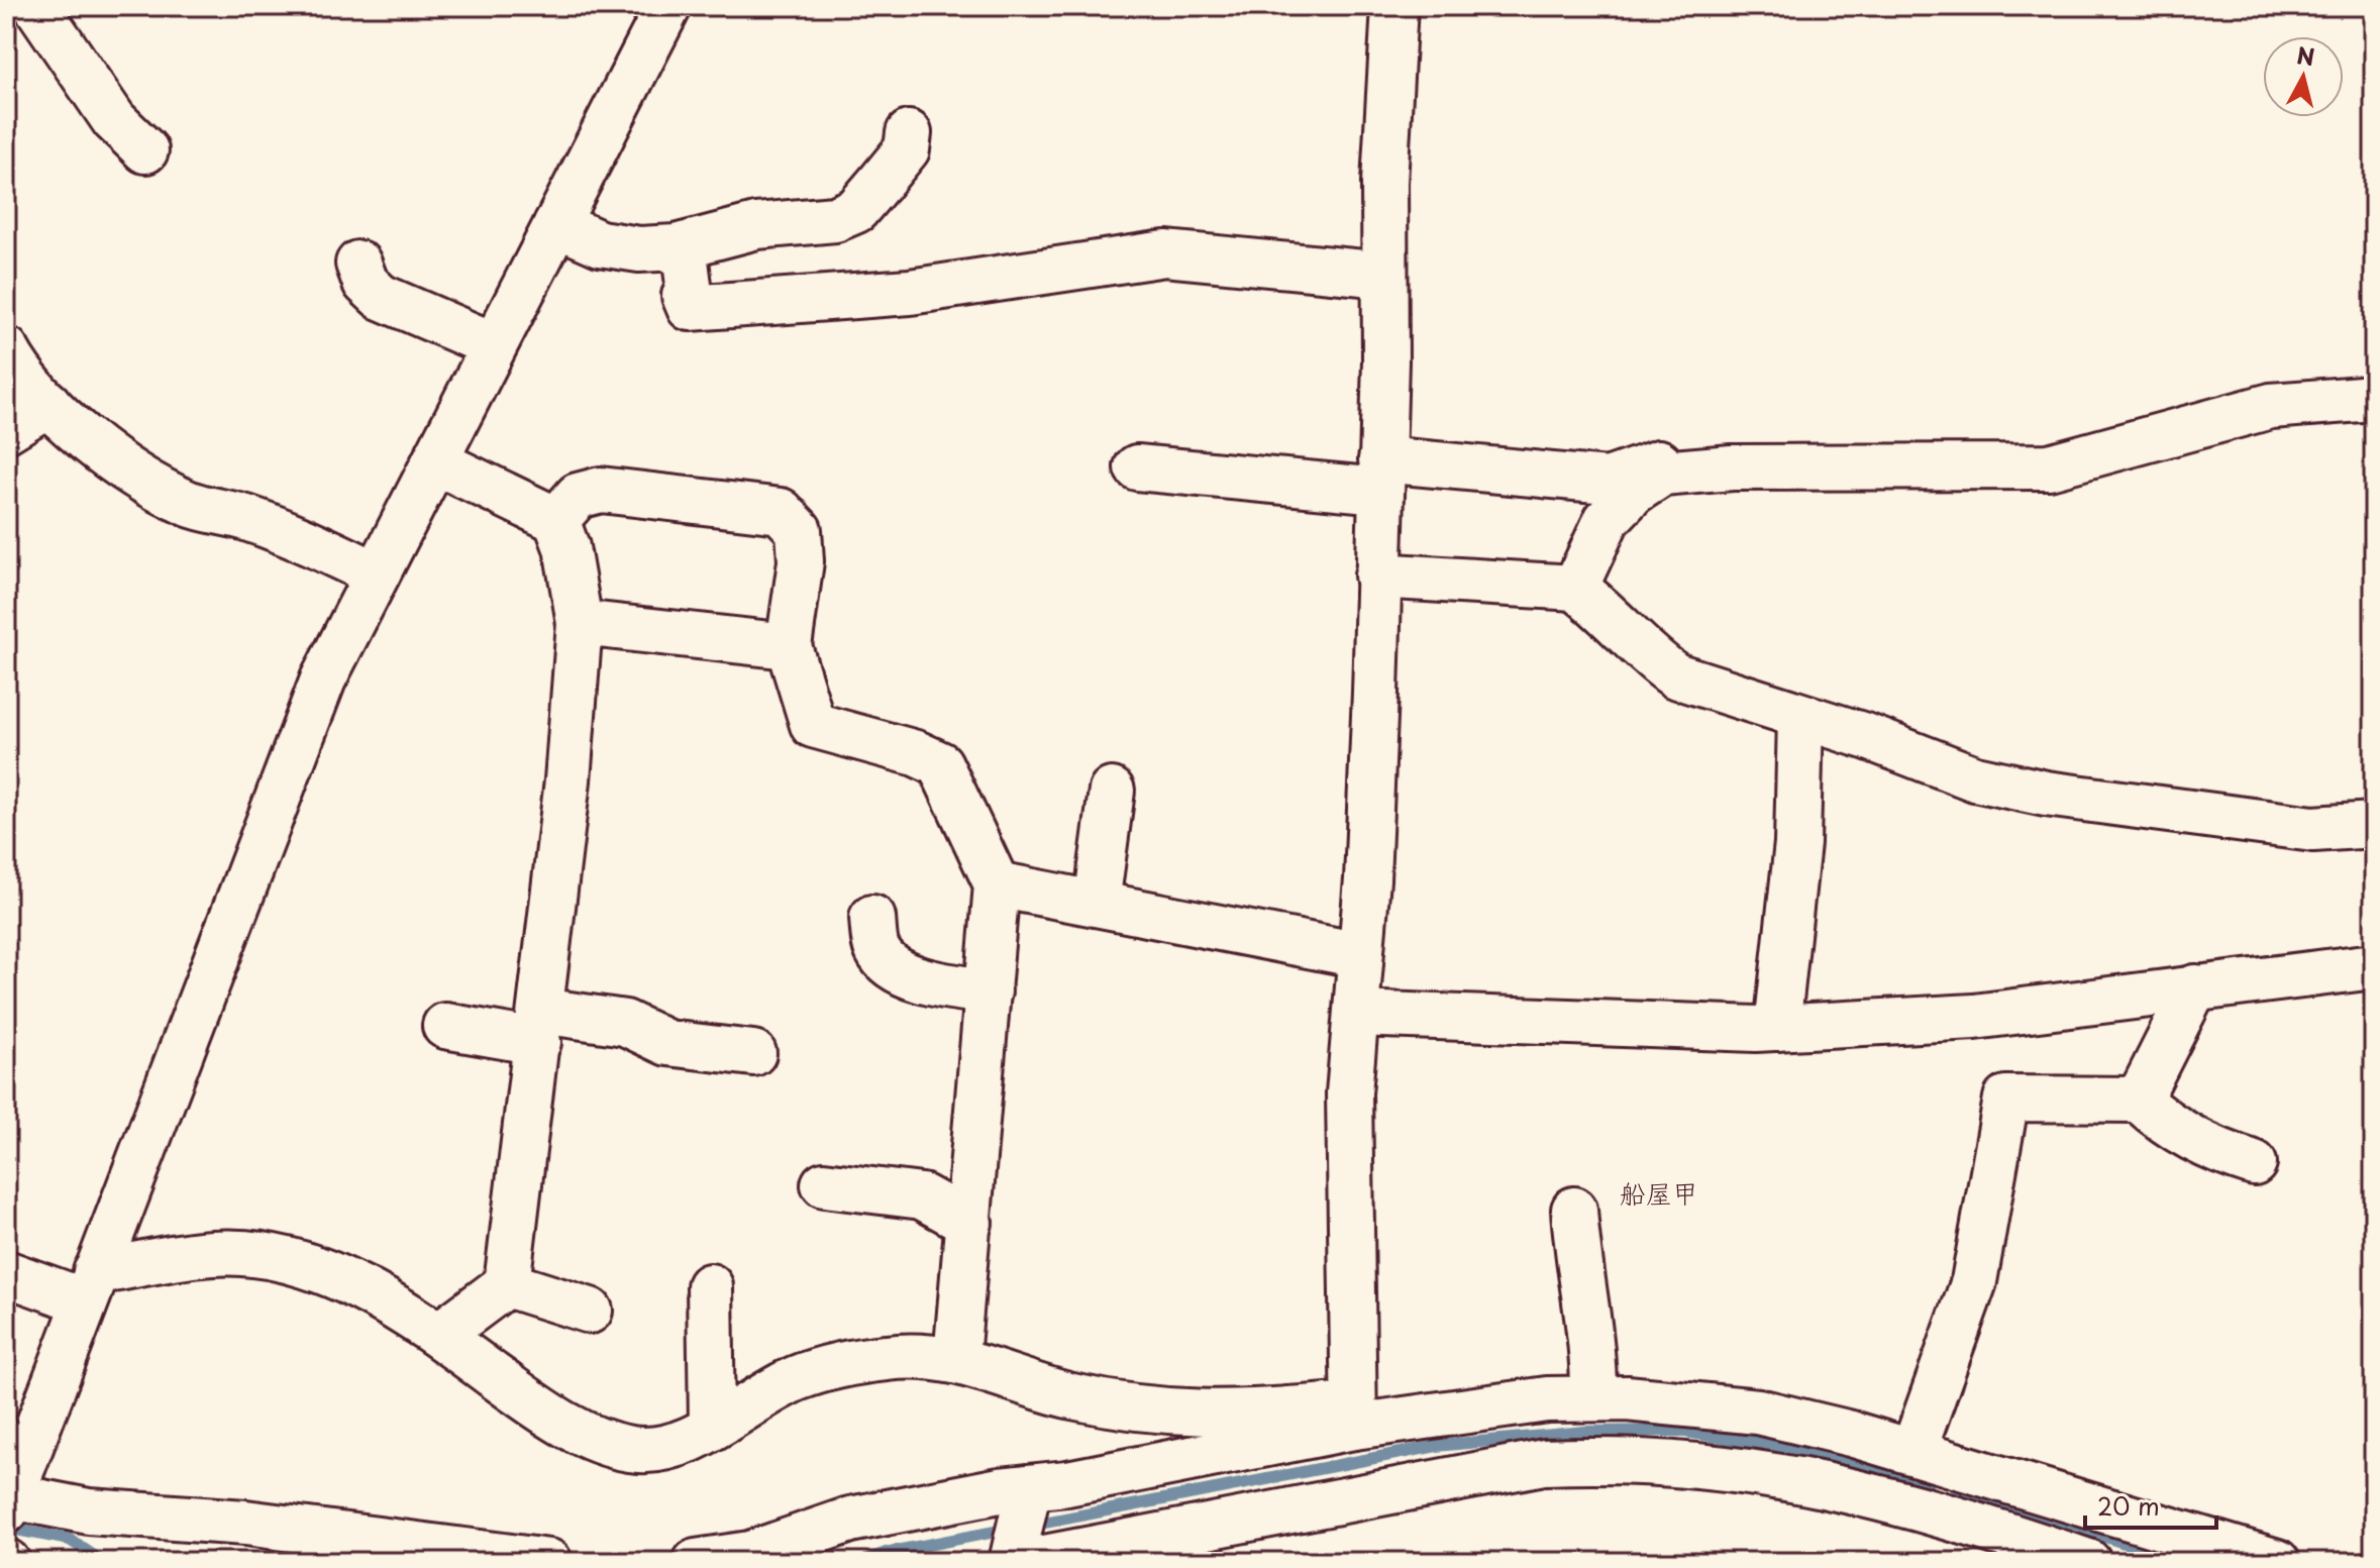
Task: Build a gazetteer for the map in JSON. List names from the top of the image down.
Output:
{
  "districts": ["船屋甲"],
  "scale_bar": "20 m",
  "north": "top"
}
